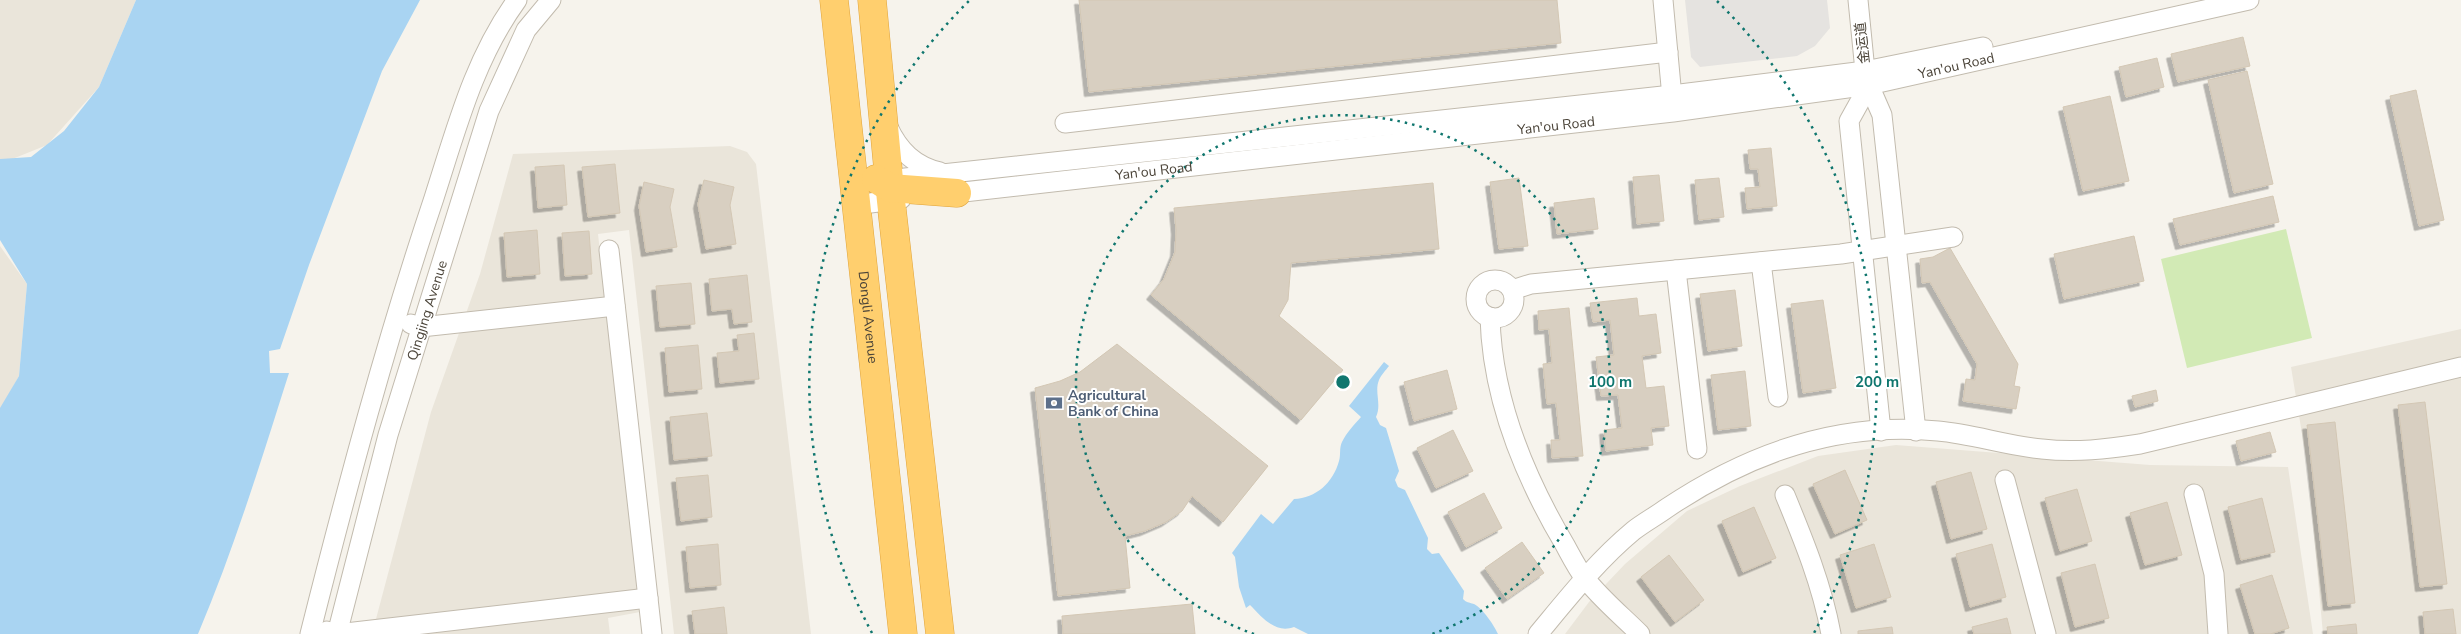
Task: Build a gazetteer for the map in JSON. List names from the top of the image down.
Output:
{
  "streets": {
    "highway": ["Dongli Avenue"],
    "street": ["金运道", "Yan'ou Road", "Qingjing Avenue"]
  },
  "crossings": [
    ["金运道", "Yan'ou Road"],
    ["Yan'ou Road", "Dongli Avenue"]
  ],
  "places": {
    "bank": ["Agricultural Bank of China"]
  },
  "rings": ["100 m", "200 m"]
}
